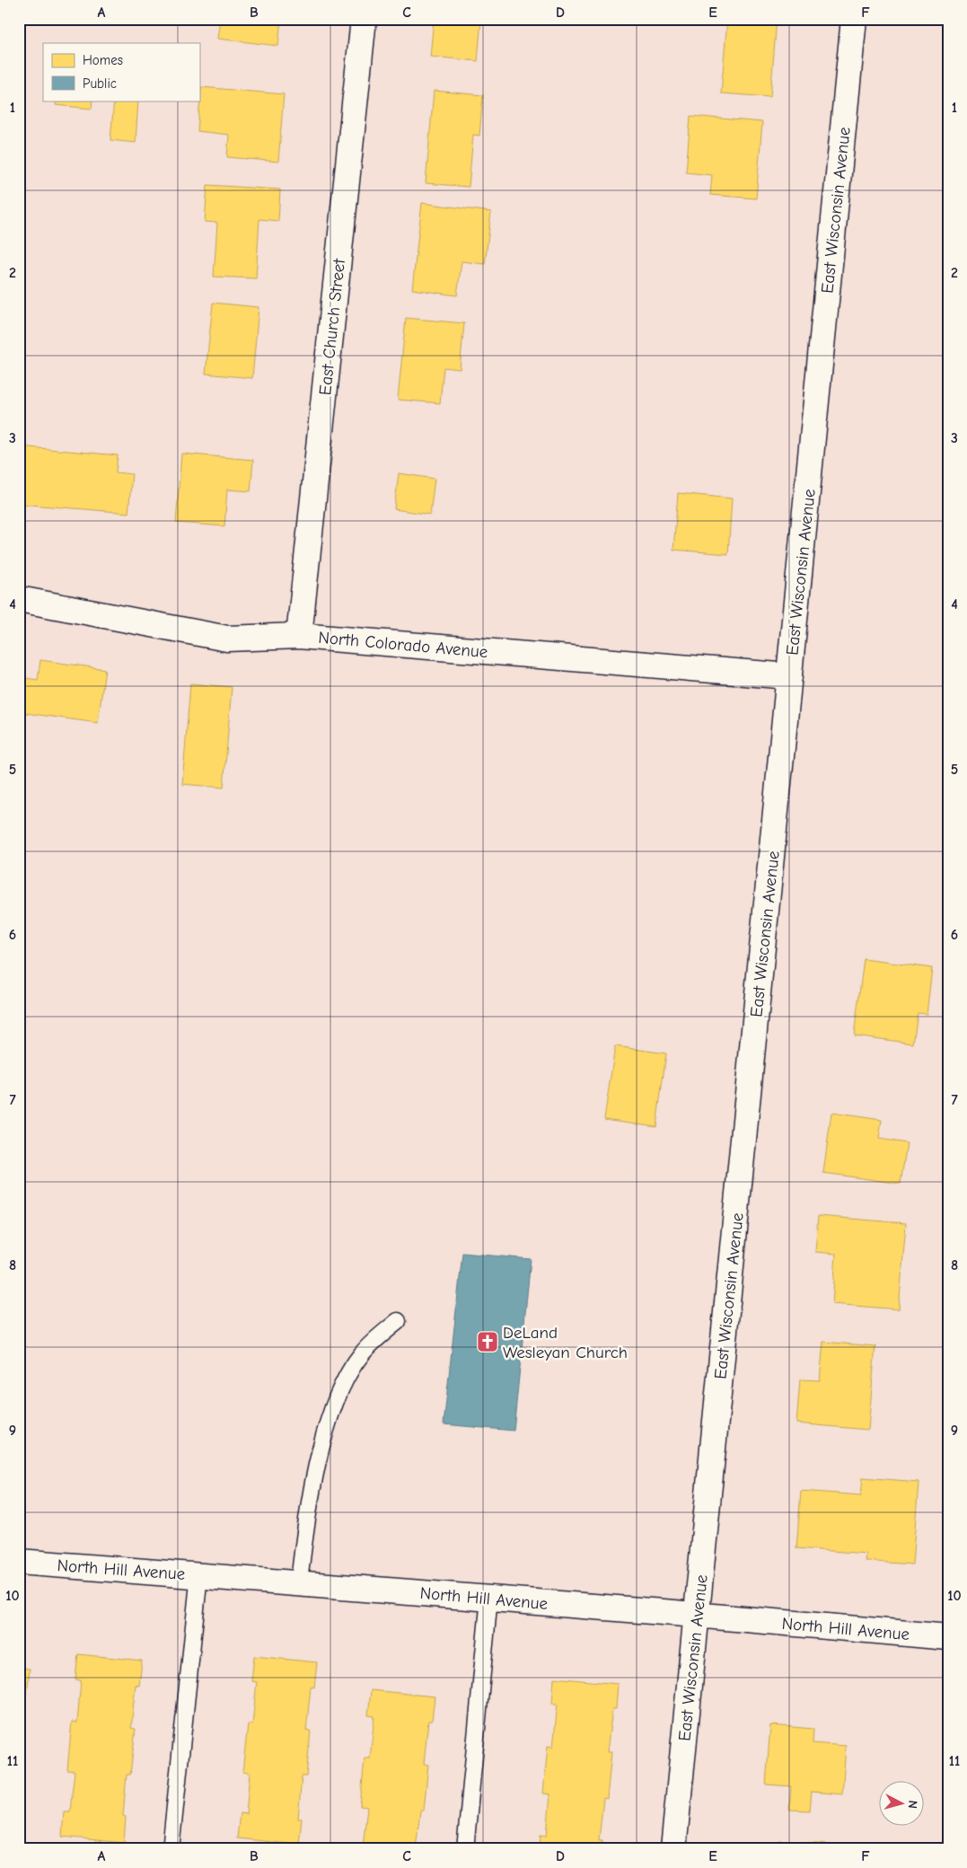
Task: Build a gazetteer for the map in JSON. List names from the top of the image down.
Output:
{
  "streets": {
    "street": [
      "East Wisconsin Avenue",
      "East Church Street",
      "North Colorado Avenue",
      "North Hill Avenue"
    ]
  },
  "crossings": [
    ["East Wisconsin Avenue", "North Colorado Avenue"],
    ["East Wisconsin Avenue", "North Hill Avenue"],
    ["East Church Street", "North Colorado Avenue"]
  ],
  "places": {
    "church": ["DeLand Wesleyan Church"]
  },
  "legend": ["Homes", "Public"],
  "north": "right",
  "grid": {
    "columns": [
      "A",
      "B",
      "C",
      "D",
      "E",
      "F"
    ],
    "rows": [
      "1",
      "2",
      "3",
      "4",
      "5",
      "6",
      "7",
      "8",
      "9",
      "10",
      "11"
    ]
  }
}
